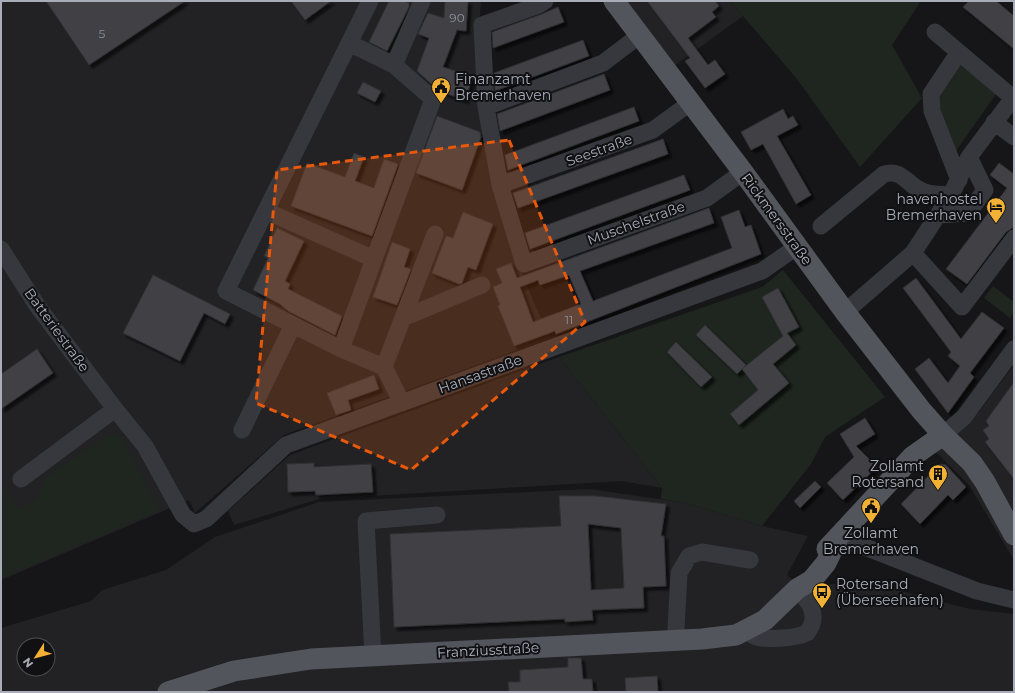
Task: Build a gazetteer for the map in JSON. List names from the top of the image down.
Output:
{
  "streets": {
    "main road": ["Rickmersstraße", "Franziusstraße"],
    "street": [
      "Seestraße",
      "Muschelstraße",
      "Batteriestraße",
      "Hansastraße"
    ]
  },
  "crossings": [
    ["Seestraße", "Rickmersstraße"],
    ["Seestraße", "Muschelstraße"],
    ["Rickmersstraße", "Muschelstraße"],
    ["Rickmersstraße", "Hansastraße"],
    ["Rickmersstraße", "Franziusstraße"],
    ["Batteriestraße", "Hansastraße"]
  ],
  "places": {
    "public building": ["Finanzamt Bremerhaven", "Zollamt Bremerhaven"],
    "hotel": ["havenhostel Bremerhaven"],
    "building": ["Zollamt Rotersand"],
    "bus stop": ["Rotersand (Überseehafen)"]
  },
  "house_numbers": ["90", "5", "11"],
  "north": "bottom left"
}
